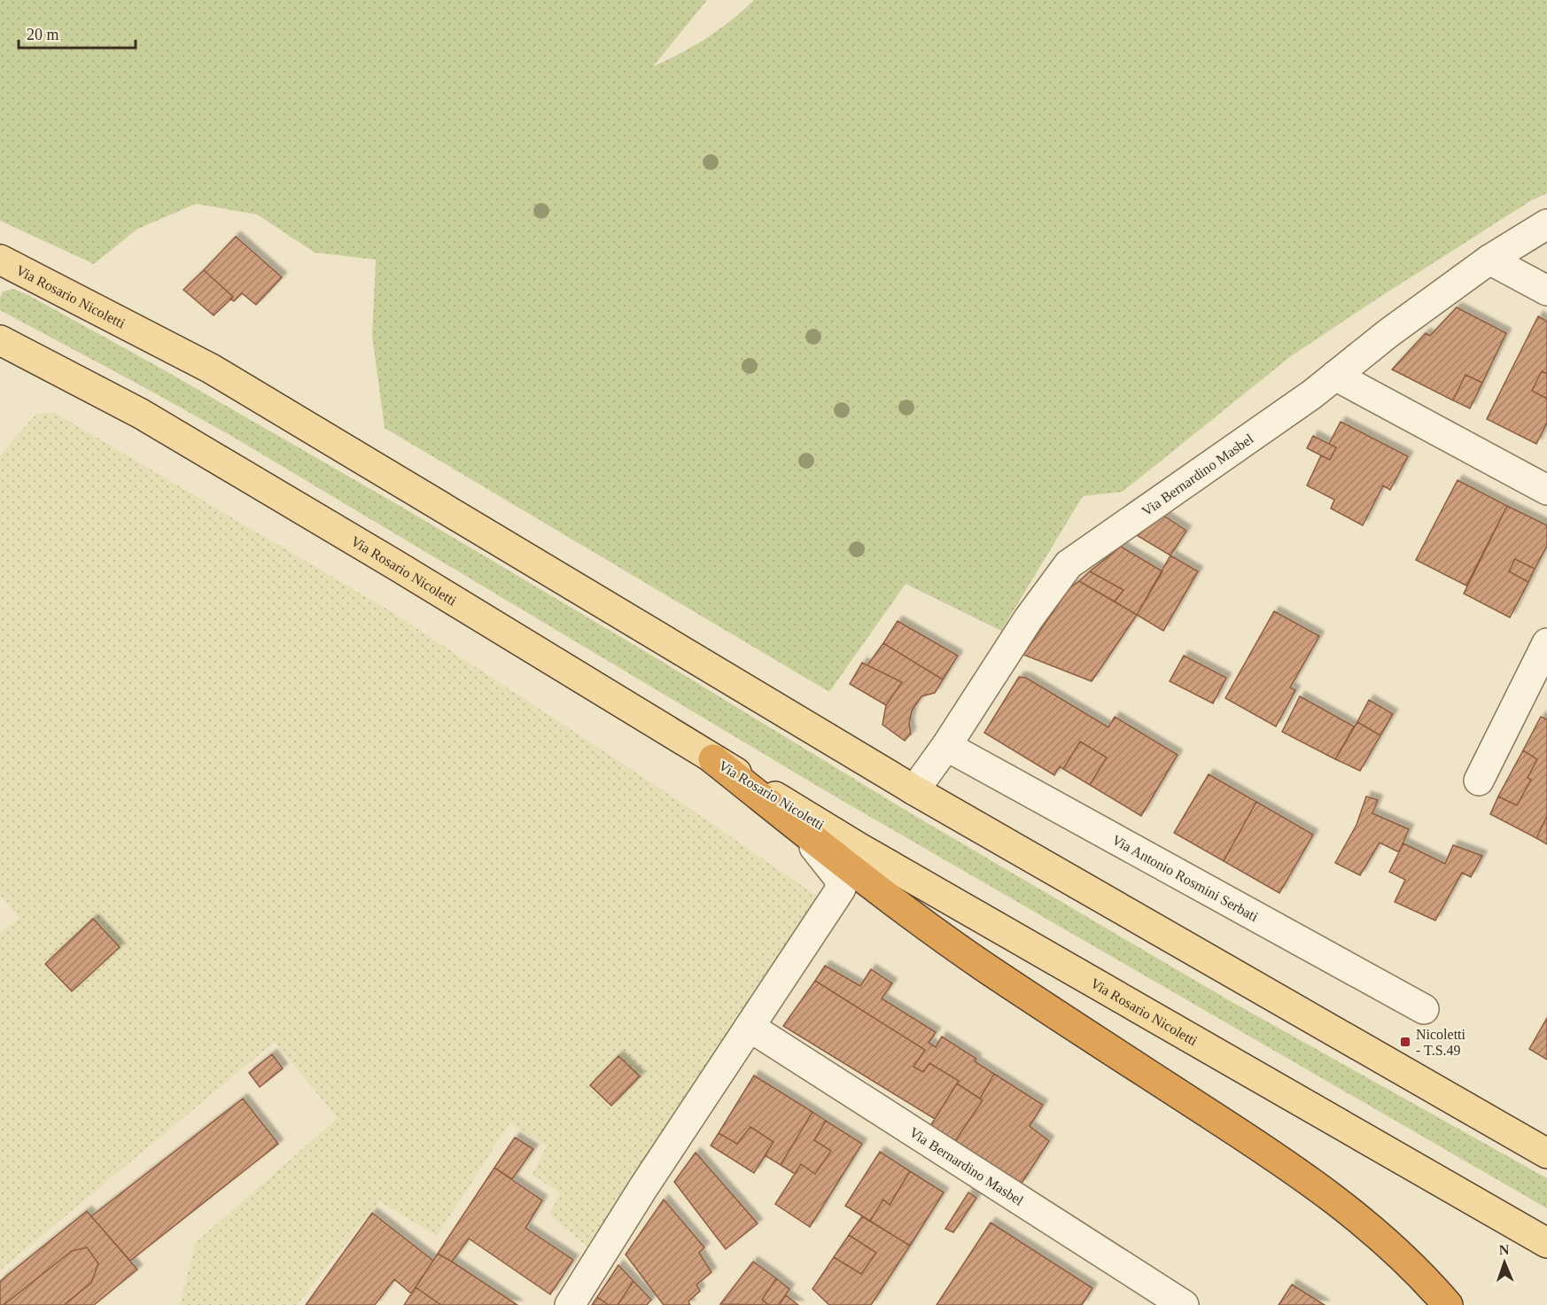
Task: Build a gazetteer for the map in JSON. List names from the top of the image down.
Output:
{
  "streets": {
    "main road": ["Via Rosario Nicoletti"],
    "street": ["Via Bernardino Masbel", "Via Antonio Rosmini Serbati"]
  },
  "crossings": [
    ["Via Rosario Nicoletti", "Via Bernardino Masbel"],
    ["Via Bernardino Masbel", "Via Antonio Rosmini Serbati"]
  ],
  "places": {
    "transit": ["Nicoletti - T.S.49"]
  },
  "scale_bar": "20 m",
  "north": "top"
}
